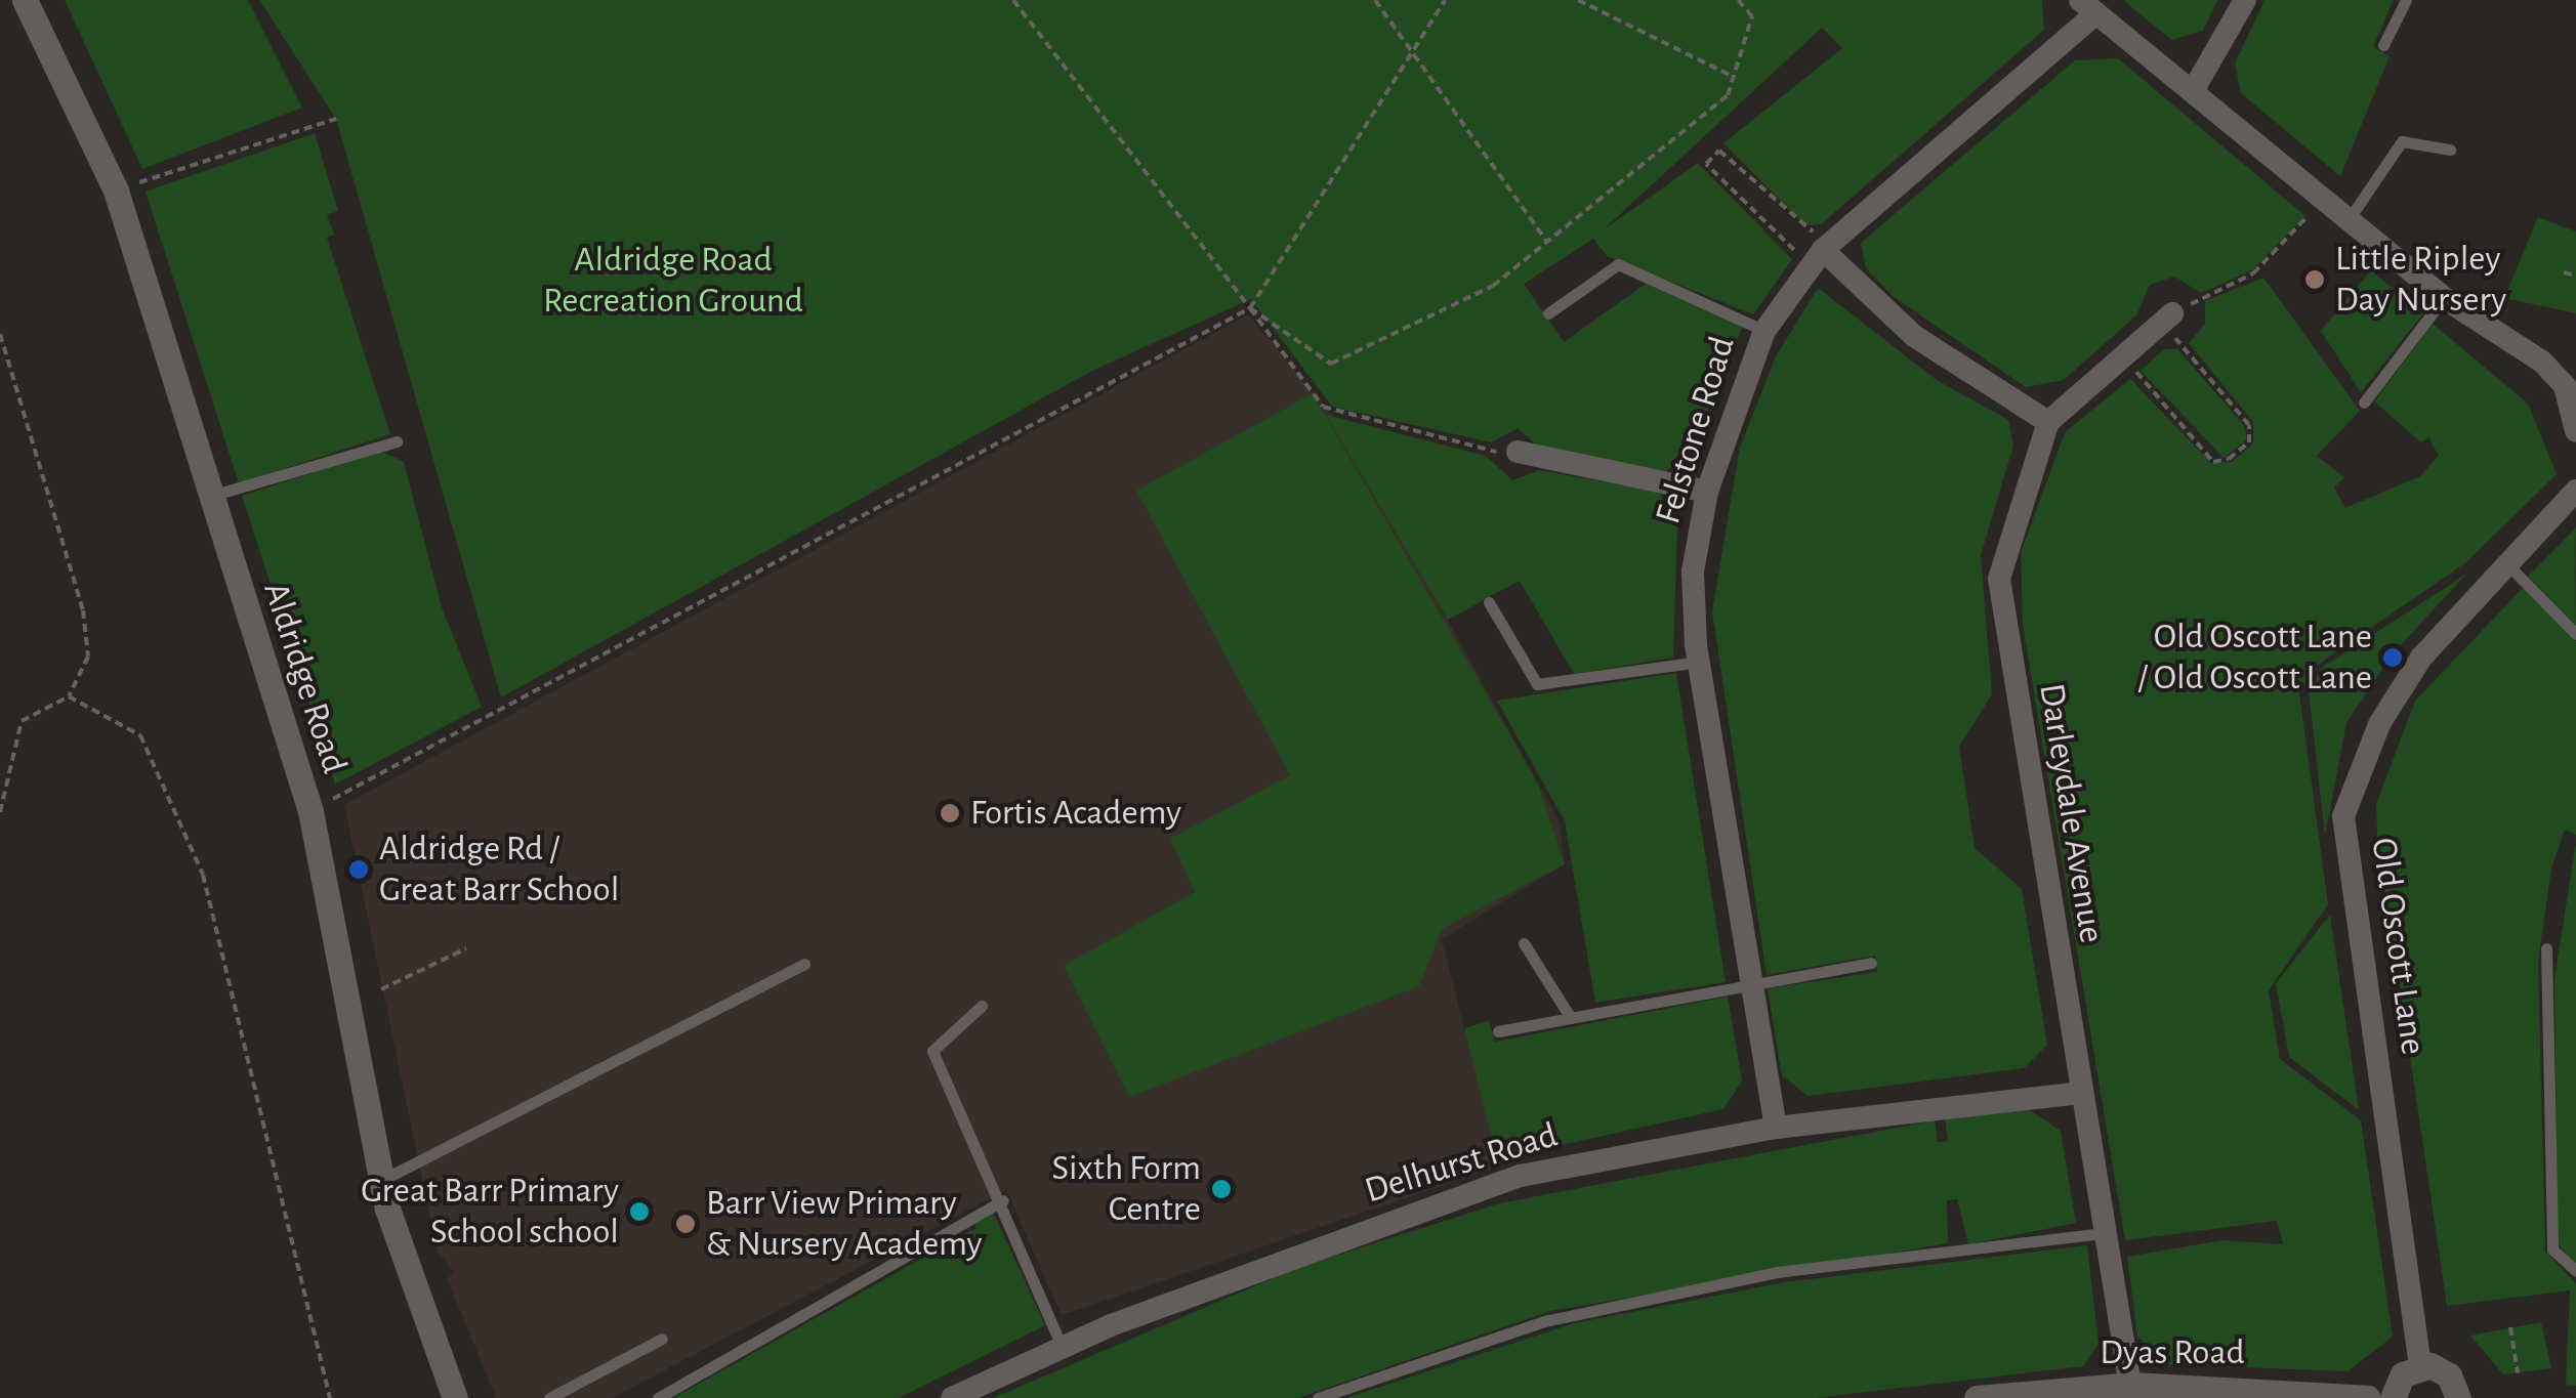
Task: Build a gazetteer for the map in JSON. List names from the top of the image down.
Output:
{
  "streets": {
    "street": [
      "Felstone Road",
      "Aldridge Road",
      "Darleydale Avenue",
      "Old Oscott Lane",
      "Delhurst Road",
      "Dyas Road"
    ]
  },
  "crossings": [
    ["Felstone Road", "Delhurst Road"],
    ["Darleydale Avenue", "Delhurst Road"],
    ["Darleydale Avenue", "Dyas Road"]
  ],
  "parks": ["Aldridge Road Recreation Ground"],
  "places": [
    "Little Ripley Day Nursery",
    "Old Oscott Lane / Old Oscott Lane",
    "Fortis Academy",
    "Aldridge Rd / Great Barr School",
    "Sixth Form Centre",
    "Great Barr Primary School school",
    "Barr View Primary & Nursery Academy"
  ]
}
